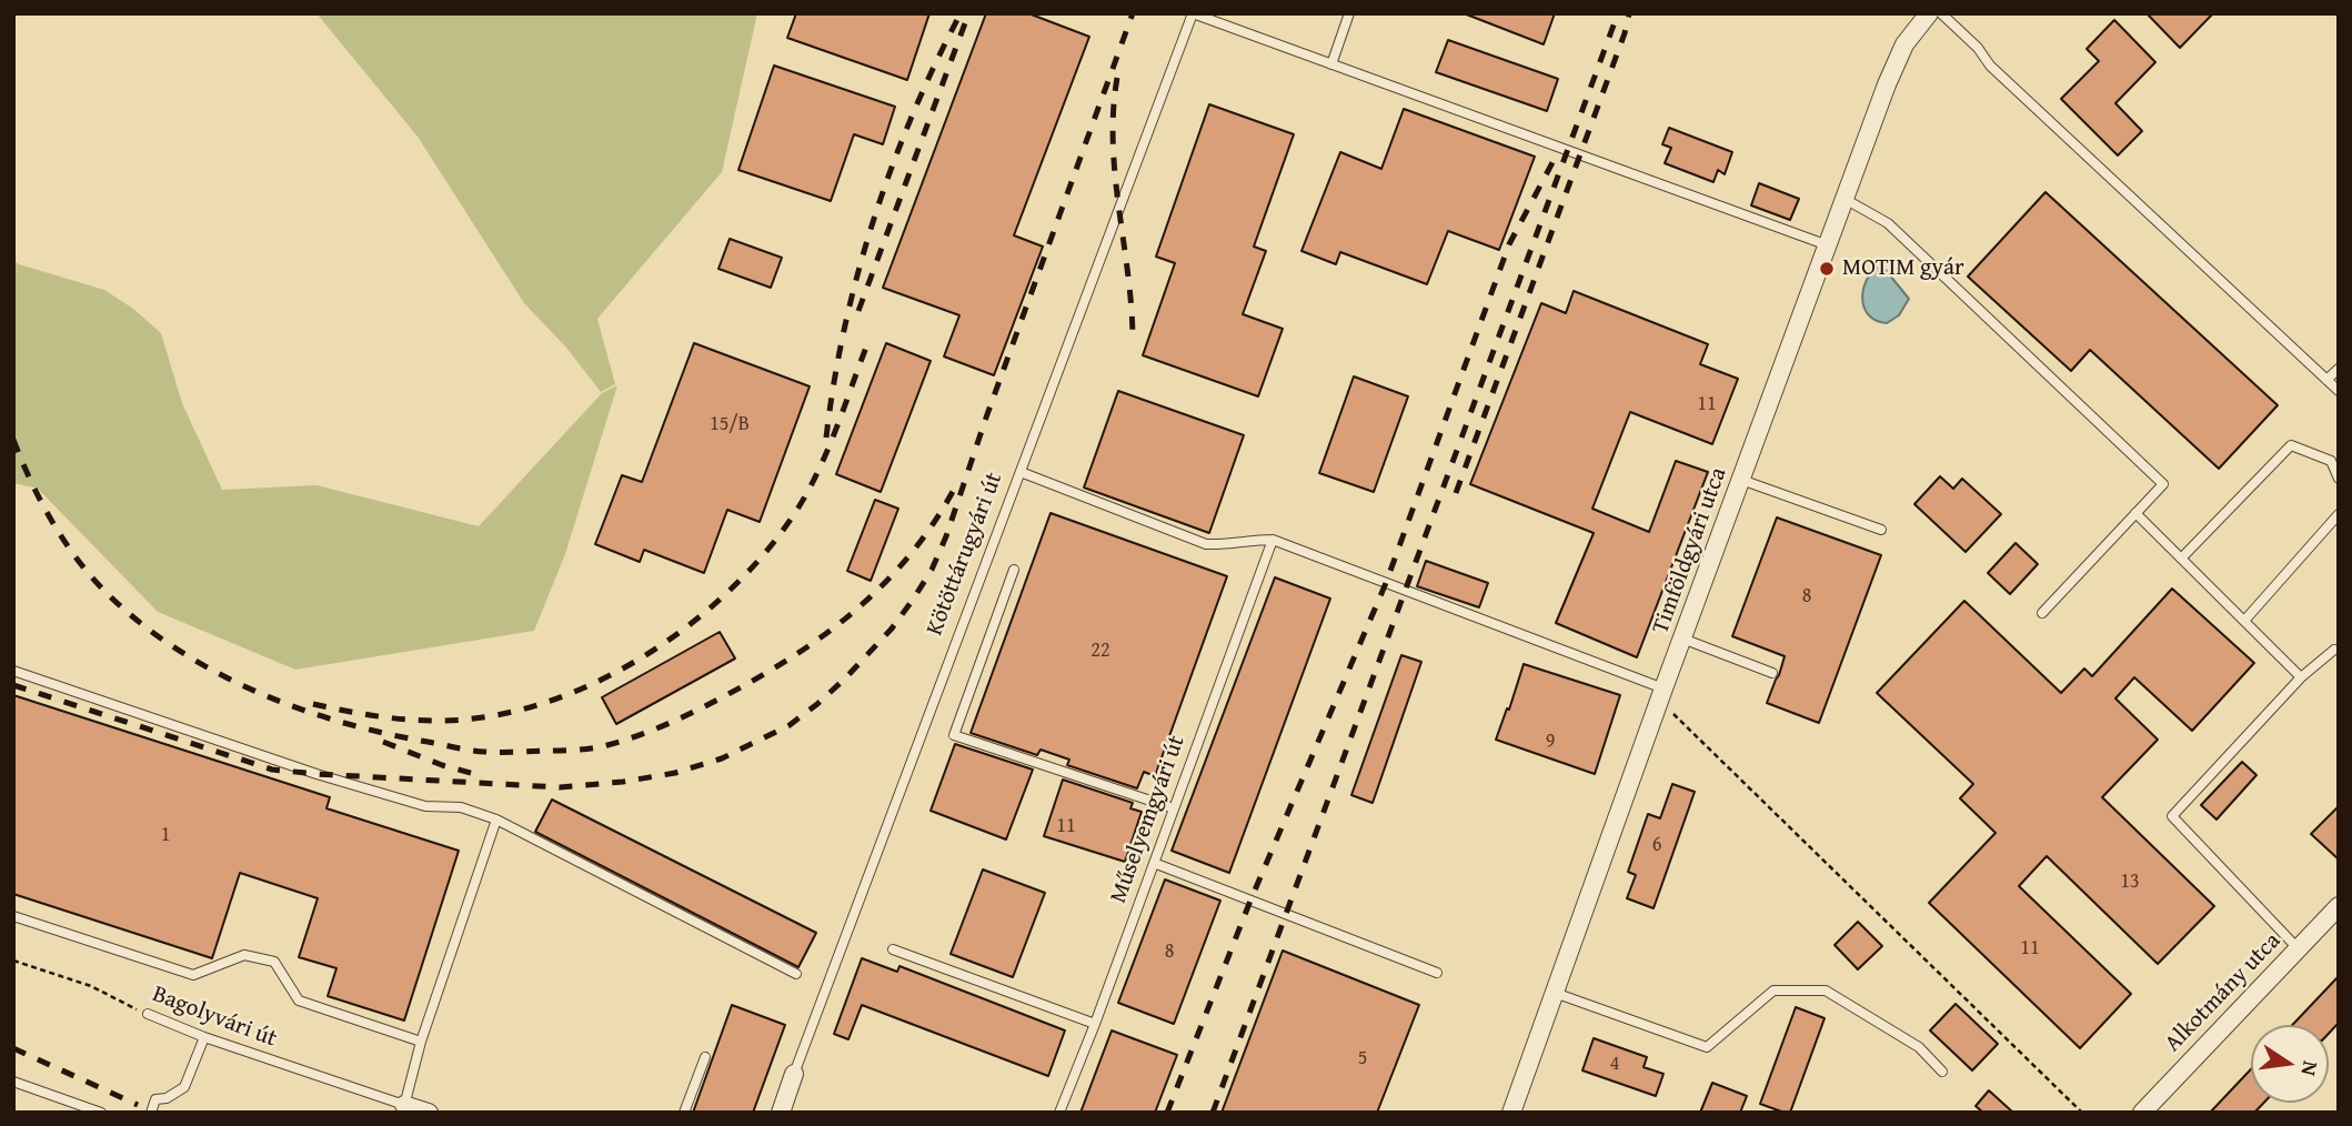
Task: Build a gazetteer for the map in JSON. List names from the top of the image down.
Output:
{
  "streets": {
    "street": ["Timföldgyári utca", "Kötöttárugyári út", "Alkotmány utca"],
    "lane": ["Műselyemgyári út", "Bagolyvári út"]
  },
  "places": ["MOTIM gyár"],
  "house_numbers": [
    "11",
    "15/B",
    "8",
    "22",
    "9",
    "11",
    "1",
    "6",
    "13",
    "11",
    "8",
    "5",
    "4"
  ],
  "north": "right"
}
